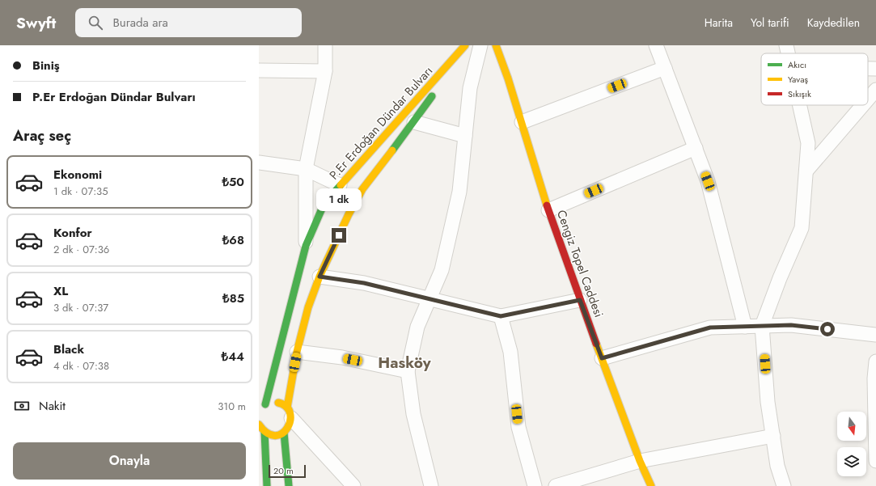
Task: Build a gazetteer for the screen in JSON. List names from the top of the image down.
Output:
{
  "streets": {
    "main road": ["P.Er Erdoğan Dündar Bulvarı", "Cengiz Topel Caddesi"]
  },
  "districts": ["Hasköy"],
  "legend": ["Akıcı", "Yavaş", "Sıkışık"],
  "scale_bar": "20 m",
  "north": "bottom",
  "page": {
    "header": "Swyft",
    "search": "Burada ara",
    "nav": ["Harita", "Yol tarifi", "Kaydedilen"],
    "banner": ["Biniş", "P.Er Erdoğan Dündar Bulvarı"],
    "heading": "Araç seç",
    "list": [
      {
        "name": "Ekonomi",
        "note": "1 dk · 07:35",
        "value": "₺50"
      },
      {
        "name": "Konfor",
        "note": "2 dk · 07:36",
        "value": "₺68"
      },
      {
        "name": "XL",
        "note": "3 dk · 07:37",
        "value": "₺85"
      },
      {
        "name": "Black",
        "note": "4 dk · 07:38",
        "value": "₺44"
      }
    ],
    "bubble": "1 dk",
    "pay": ["Nakit", "310 m"],
    "buttons": "Onayla",
    "scale": "20 m"
  }
}
